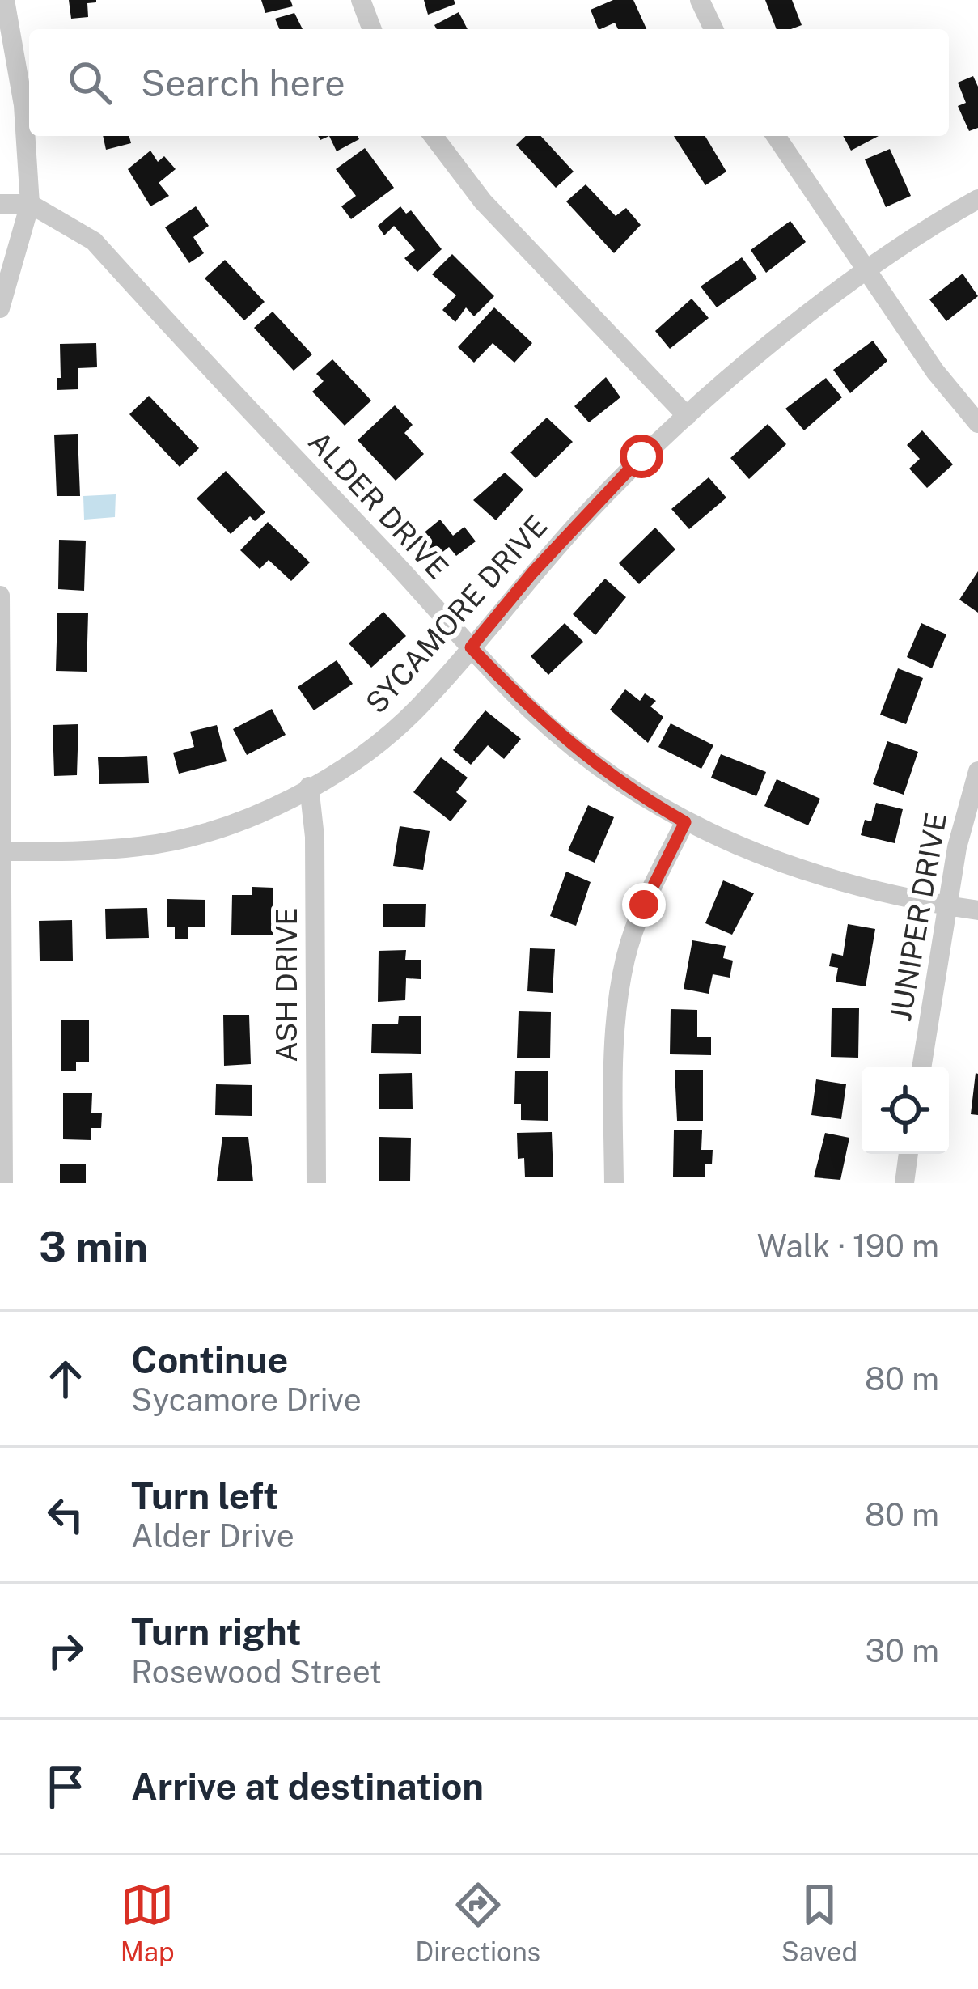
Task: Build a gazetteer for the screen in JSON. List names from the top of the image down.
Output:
{
  "streets": {
    "street": [
      "ALDER DRIVE",
      "SYCAMORE DRIVE",
      "JUNIPER DRIVE",
      "ASH DRIVE"
    ]
  },
  "crossings": [
    ["ALDER DRIVE", "SYCAMORE DRIVE"],
    ["ALDER DRIVE", "JUNIPER DRIVE"],
    ["SYCAMORE DRIVE", "ASH DRIVE"]
  ],
  "page": {
    "search": "Search here",
    "heading": ["3 min", "Walk · 190 m"],
    "list": [
      ["Continue", "Sycamore Drive", "80 m"],
      ["Turn left", "Alder Drive", "80 m"],
      ["Turn right", "Rosewood Street", "30 m"],
      "Arrive at destination"
    ],
    "nav": ["Map", "Directions", "Saved"]
  }
}
